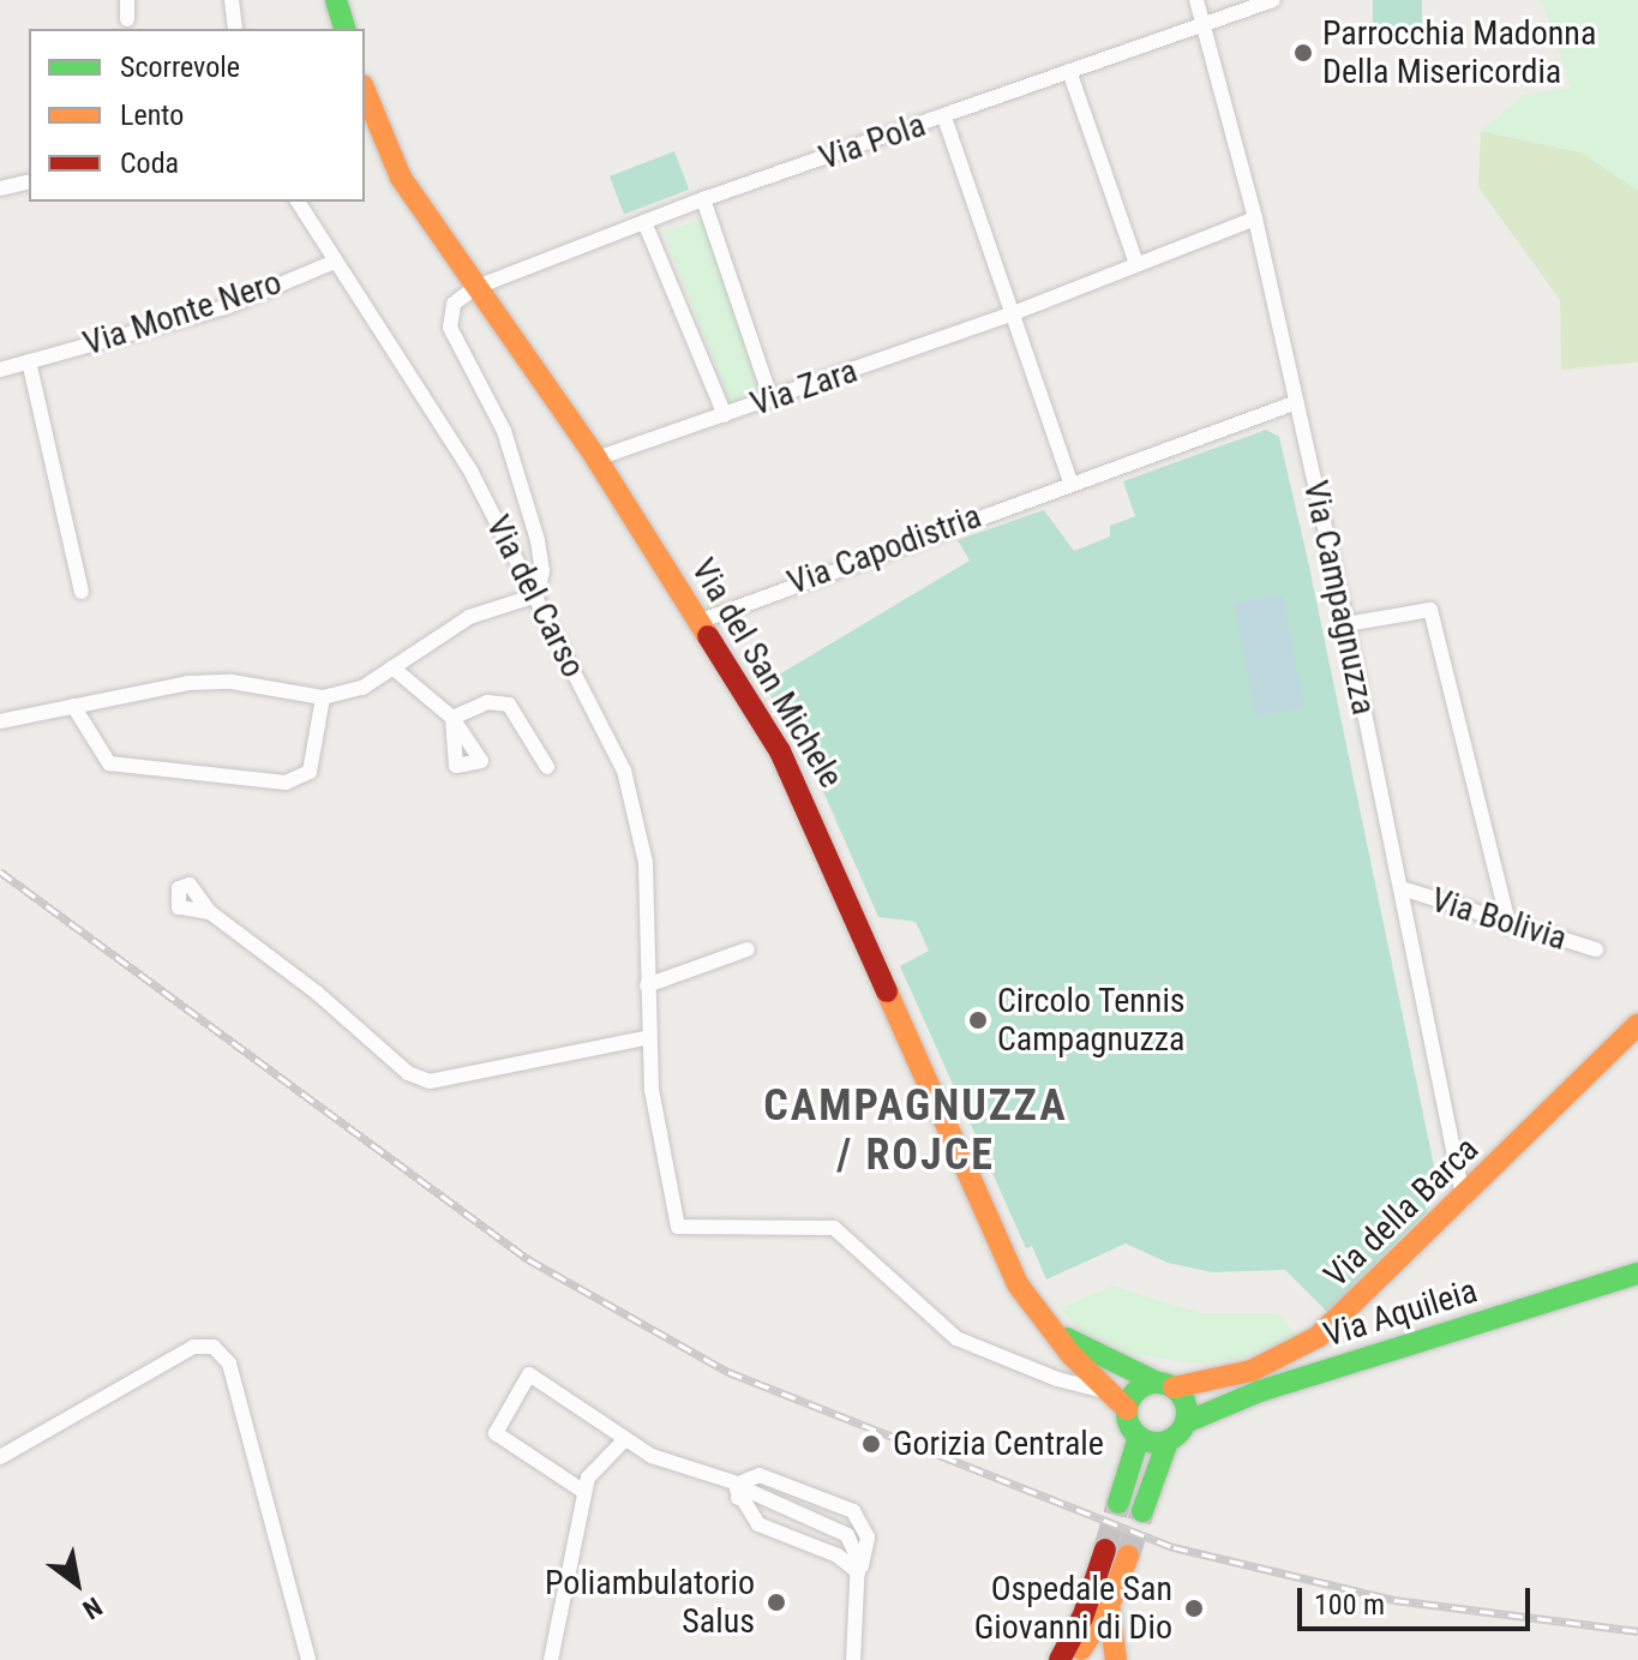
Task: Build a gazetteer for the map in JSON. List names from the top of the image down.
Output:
{
  "streets": {
    "main road": ["Via del San Michele", "Via della Barca", "Via Aquileia"],
    "street": [
      "Via Pola",
      "Via Monte Nero",
      "Via Zara",
      "Via Capodistria",
      "Via del Carso",
      "Via Campagnuzza",
      "Via Bolivia"
    ]
  },
  "crossings": [
    ["Via Pola", "Via Campagnuzza"],
    ["Via Pola", "Via del San Michele"],
    ["Via Monte Nero", "Via del Carso"],
    ["Via Zara", "Via Campagnuzza"],
    ["Via Zara", "Via del San Michele"],
    ["Via Capodistria", "Via Campagnuzza"],
    ["Via Capodistria", "Via del San Michele"],
    ["Via del Carso", "Via del San Michele"],
    ["Via Campagnuzza", "Via Bolivia"],
    ["Via Campagnuzza", "Via della Barca"],
    ["Via del San Michele", "Via della Barca"],
    ["Via del San Michele", "Via Aquileia"],
    ["Via della Barca", "Via Aquileia"]
  ],
  "districts": ["CAMPAGNUZZA / ROJCE"],
  "places": [
    "Parrocchia Madonna Della Misericordia",
    "Circolo Tennis Campagnuzza",
    "Gorizia Centrale",
    "Poliambulatorio Salus",
    "Ospedale San Giovanni di Dio"
  ],
  "legend": ["Scorrevole", "Lento", "Coda"],
  "scale_bar": "100 m",
  "north": "bottom right"
}
